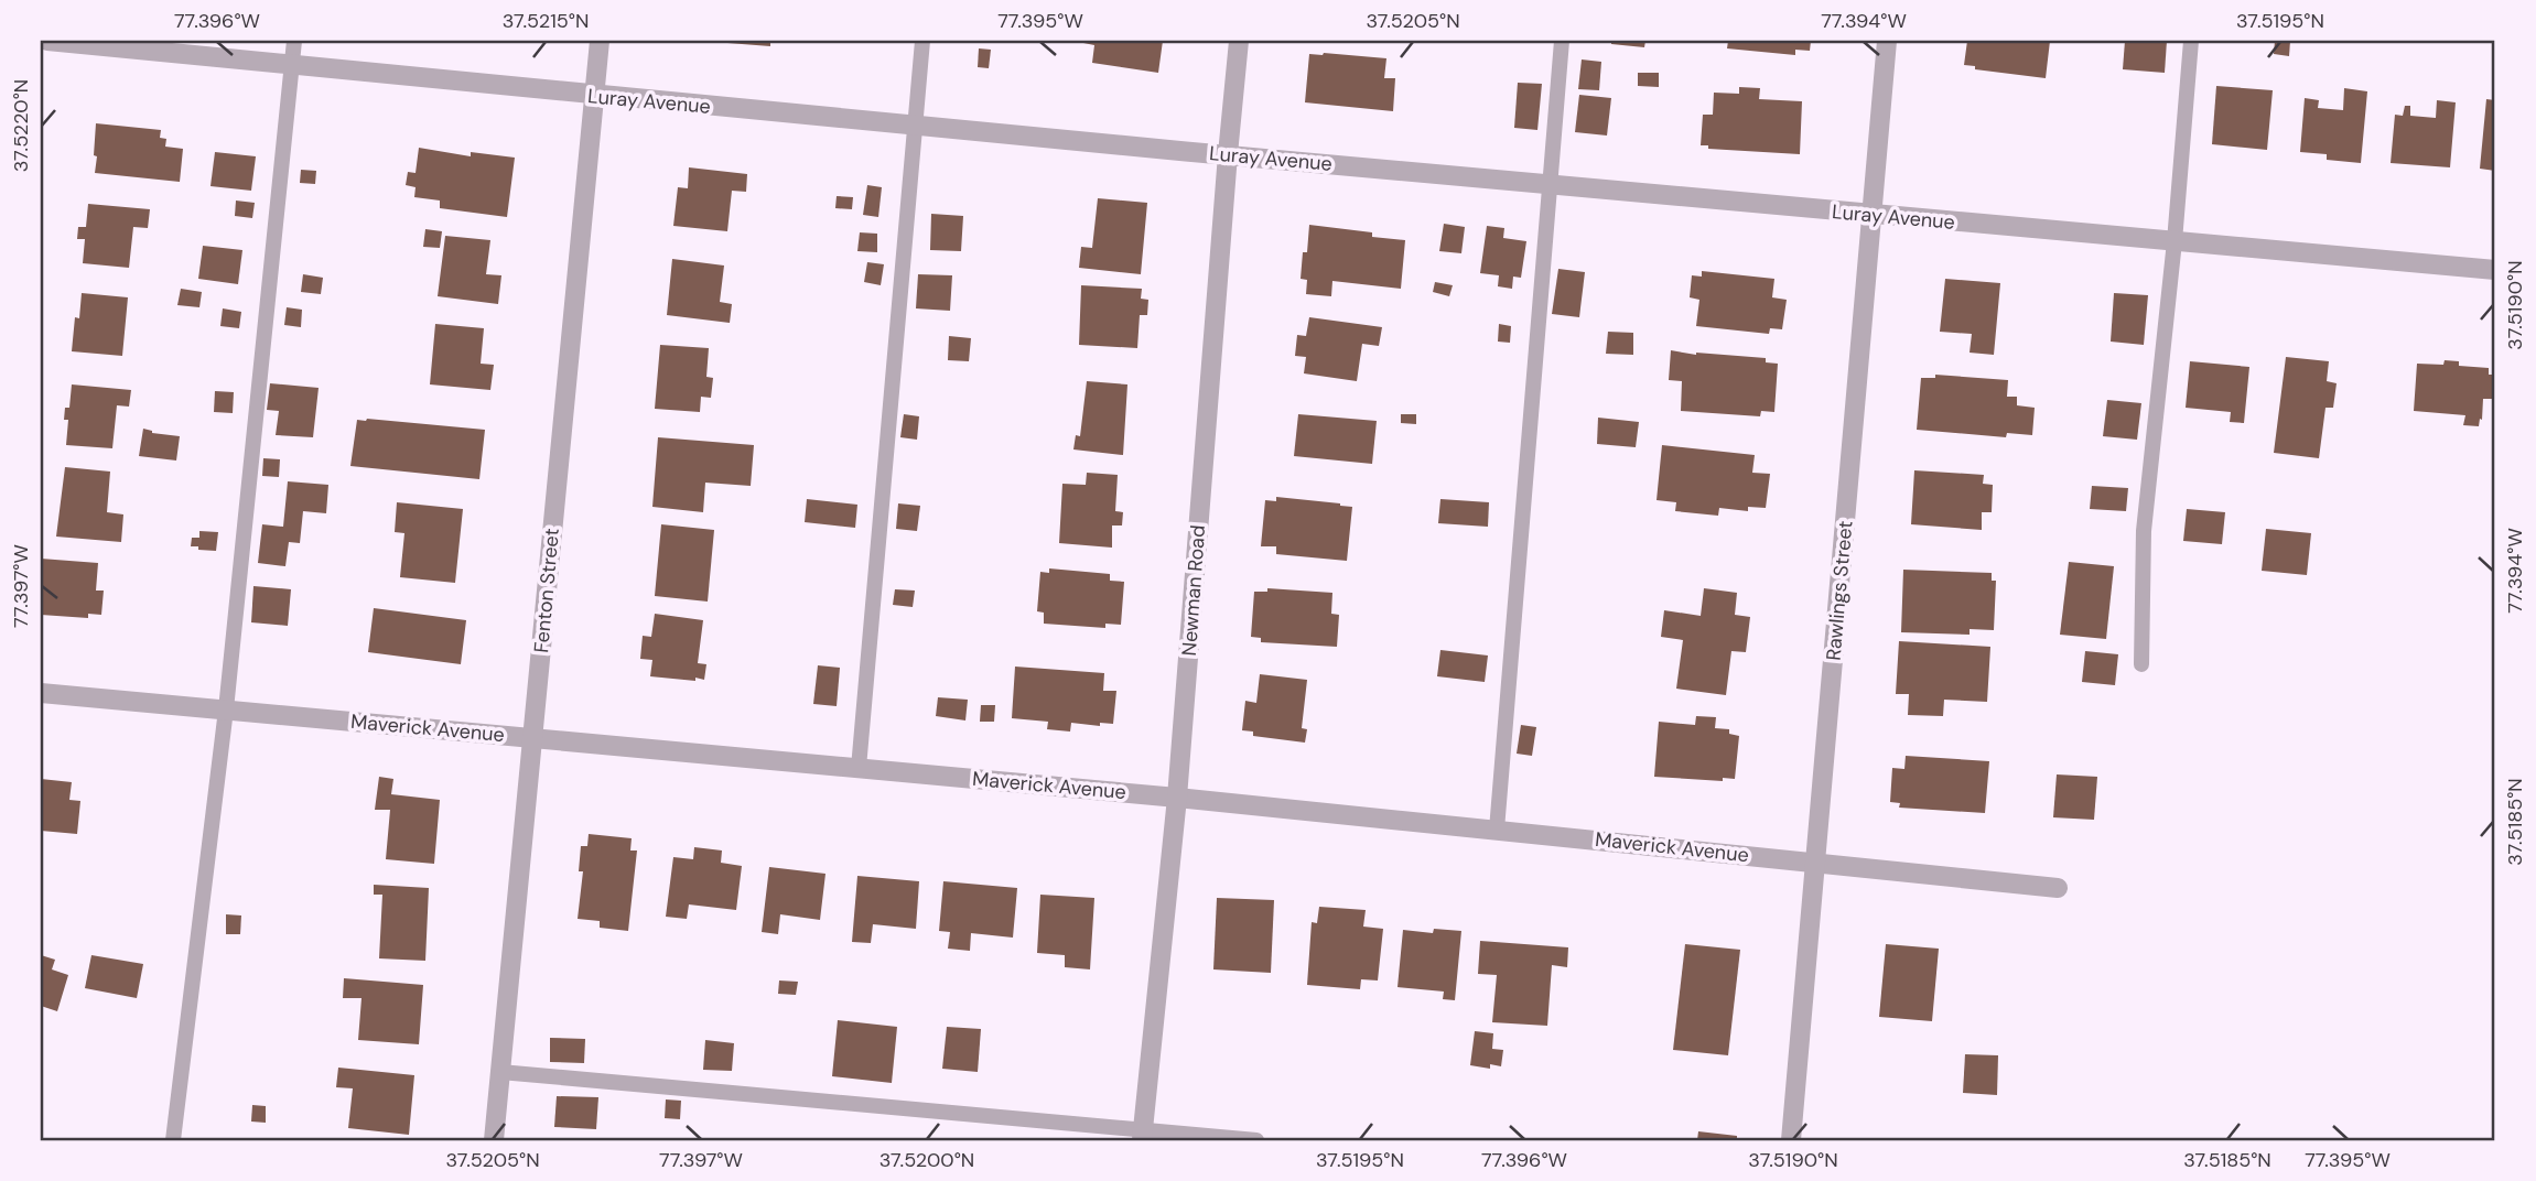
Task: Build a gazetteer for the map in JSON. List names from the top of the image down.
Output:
{
  "streets": {
    "street": [
      "Luray Avenue",
      "Fenton Street",
      "Newman Road",
      "Rawlings Street",
      "Maverick Avenue"
    ]
  },
  "crossings": [
    ["Luray Avenue", "Fenton Street"],
    ["Luray Avenue", "Newman Road"],
    ["Luray Avenue", "Rawlings Street"],
    ["Fenton Street", "Maverick Avenue"],
    ["Newman Road", "Maverick Avenue"],
    ["Rawlings Street", "Maverick Avenue"]
  ],
  "coordinates": [
    "77.396°W",
    "37.5215°N",
    "77.395°W",
    "37.5205°N",
    "77.394°W",
    "37.5195°N",
    "37.5220°N",
    "37.5190°N",
    "77.397°W",
    "37.5185°N",
    "37.5200°N"
  ]
}
